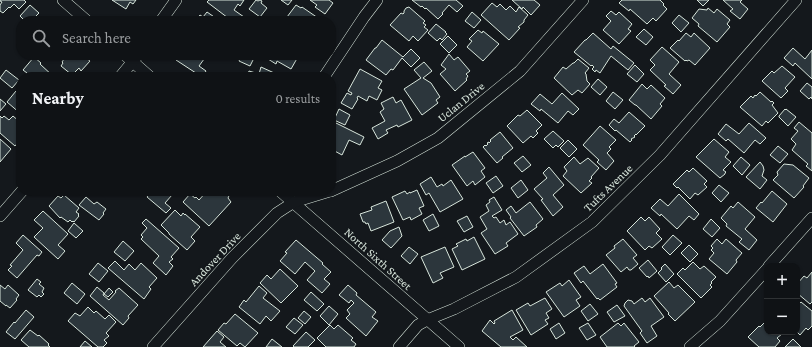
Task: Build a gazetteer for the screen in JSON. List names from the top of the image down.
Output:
{
  "streets": {
    "street": [
      "Uclan Drive",
      "Tufts Avenue",
      "Andover Drive",
      "North Sixth Street"
    ]
  },
  "crossings": [
    ["Tufts Avenue", "North Sixth Street"],
    ["Andover Drive", "North Sixth Street"]
  ],
  "page": {
    "search": "Search here",
    "heading": ["Nearby", "0 results"],
    "map_buttons": ["+", "−"]
  }
}
